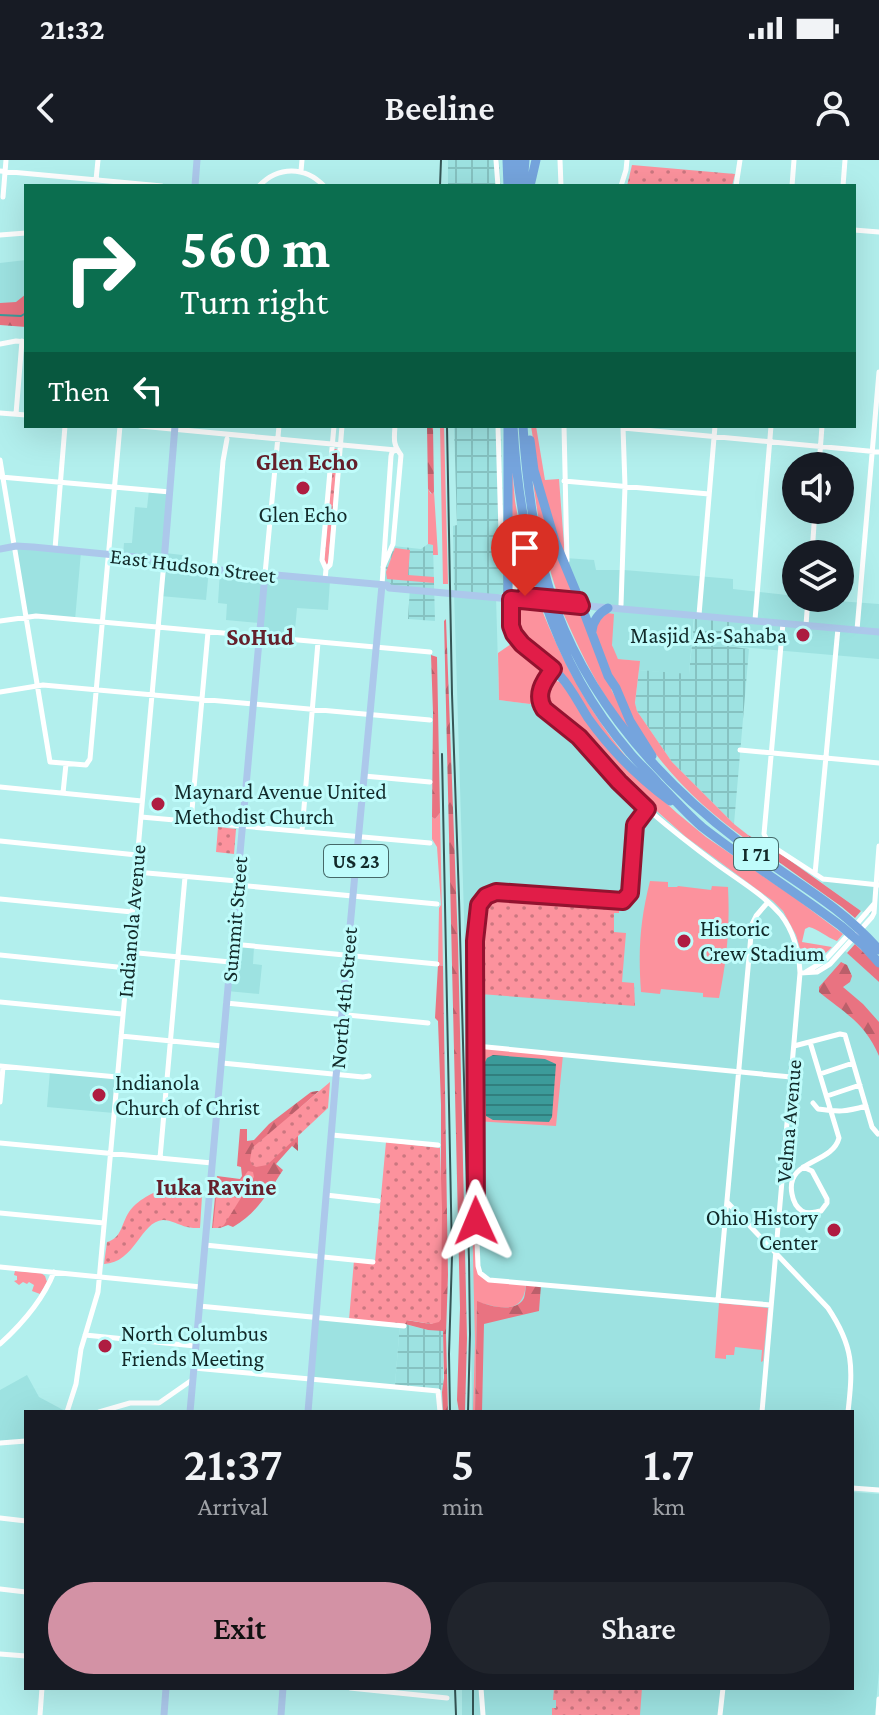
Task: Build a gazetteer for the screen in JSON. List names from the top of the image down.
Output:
{
  "streets": {
    "highway": ["I 71"],
    "main road": [
      "East Hudson Street",
      "US 23",
      "Summit Street",
      "Indianola Avenue",
      "North 4th Street"
    ],
    "street": ["Velma Avenue"]
  },
  "crossings": [
    ["East Hudson Street", "Summit Street"],
    ["East Hudson Street", "Indianola Avenue"],
    ["East Hudson Street", "North 4th Street"]
  ],
  "districts": ["Glen Echo", "SoHud", "Iuka Ravine"],
  "places": [
    "Glen Echo",
    "Masjid As-Sahaba",
    "Maynard Avenue United Methodist Church",
    "Historic Crew Stadium",
    "Indianola Church of Christ",
    "Ohio History Center",
    "North Columbus Friends Meeting"
  ],
  "page": {
    "status": "21:32",
    "header": "Beeline",
    "turn": ["560 m", "Turn right"],
    "then": "Then",
    "eta": [
      "21:37",
      "Arrival",
      "5",
      "min",
      "1.7",
      "km"
    ],
    "buttons": ["Exit", "Share"]
  }
}
